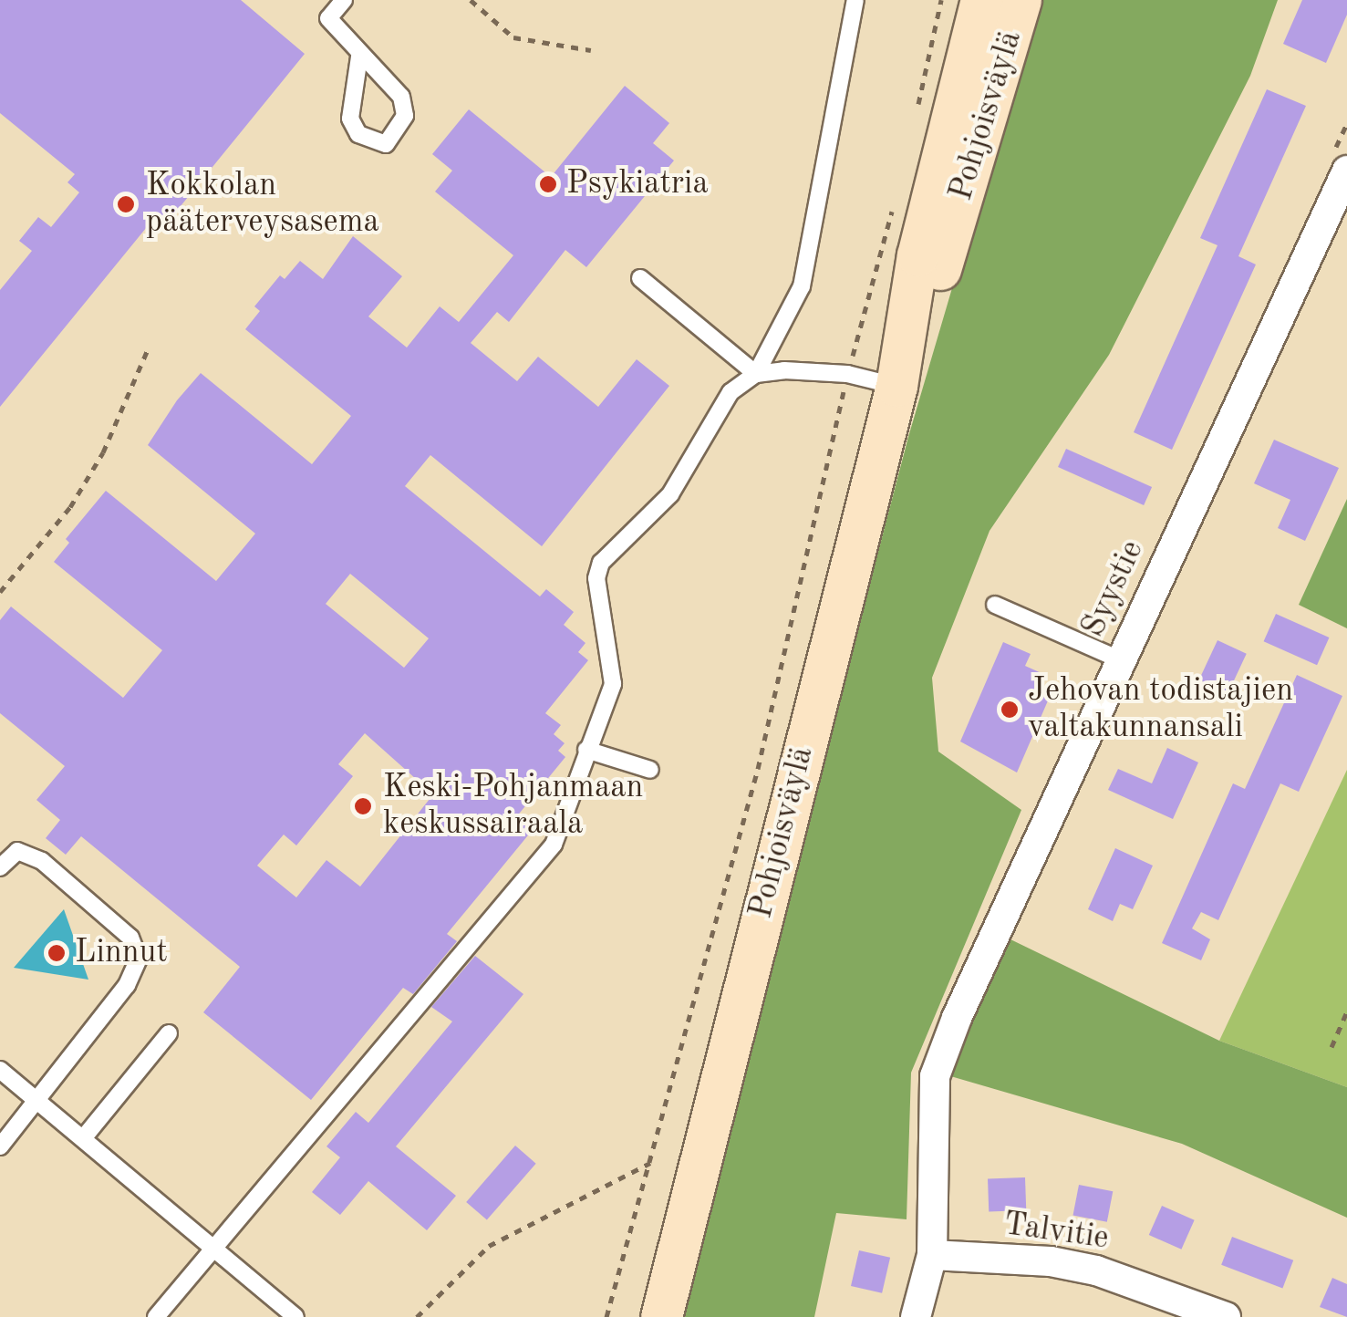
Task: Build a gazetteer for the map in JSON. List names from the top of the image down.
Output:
{
  "streets": {
    "main road": ["Pohjoisväylä"],
    "street": ["Syystie", "Talvitie"]
  },
  "crossings": [
    ["Syystie", "Talvitie"]
  ],
  "places": [
    "Psykiatria",
    "Kokkolan pääterveysasema",
    "Jehovan todistajien valtakunnansali",
    "Keski-Pohjanmaan keskussairaala",
    "Linnut"
  ]
}
